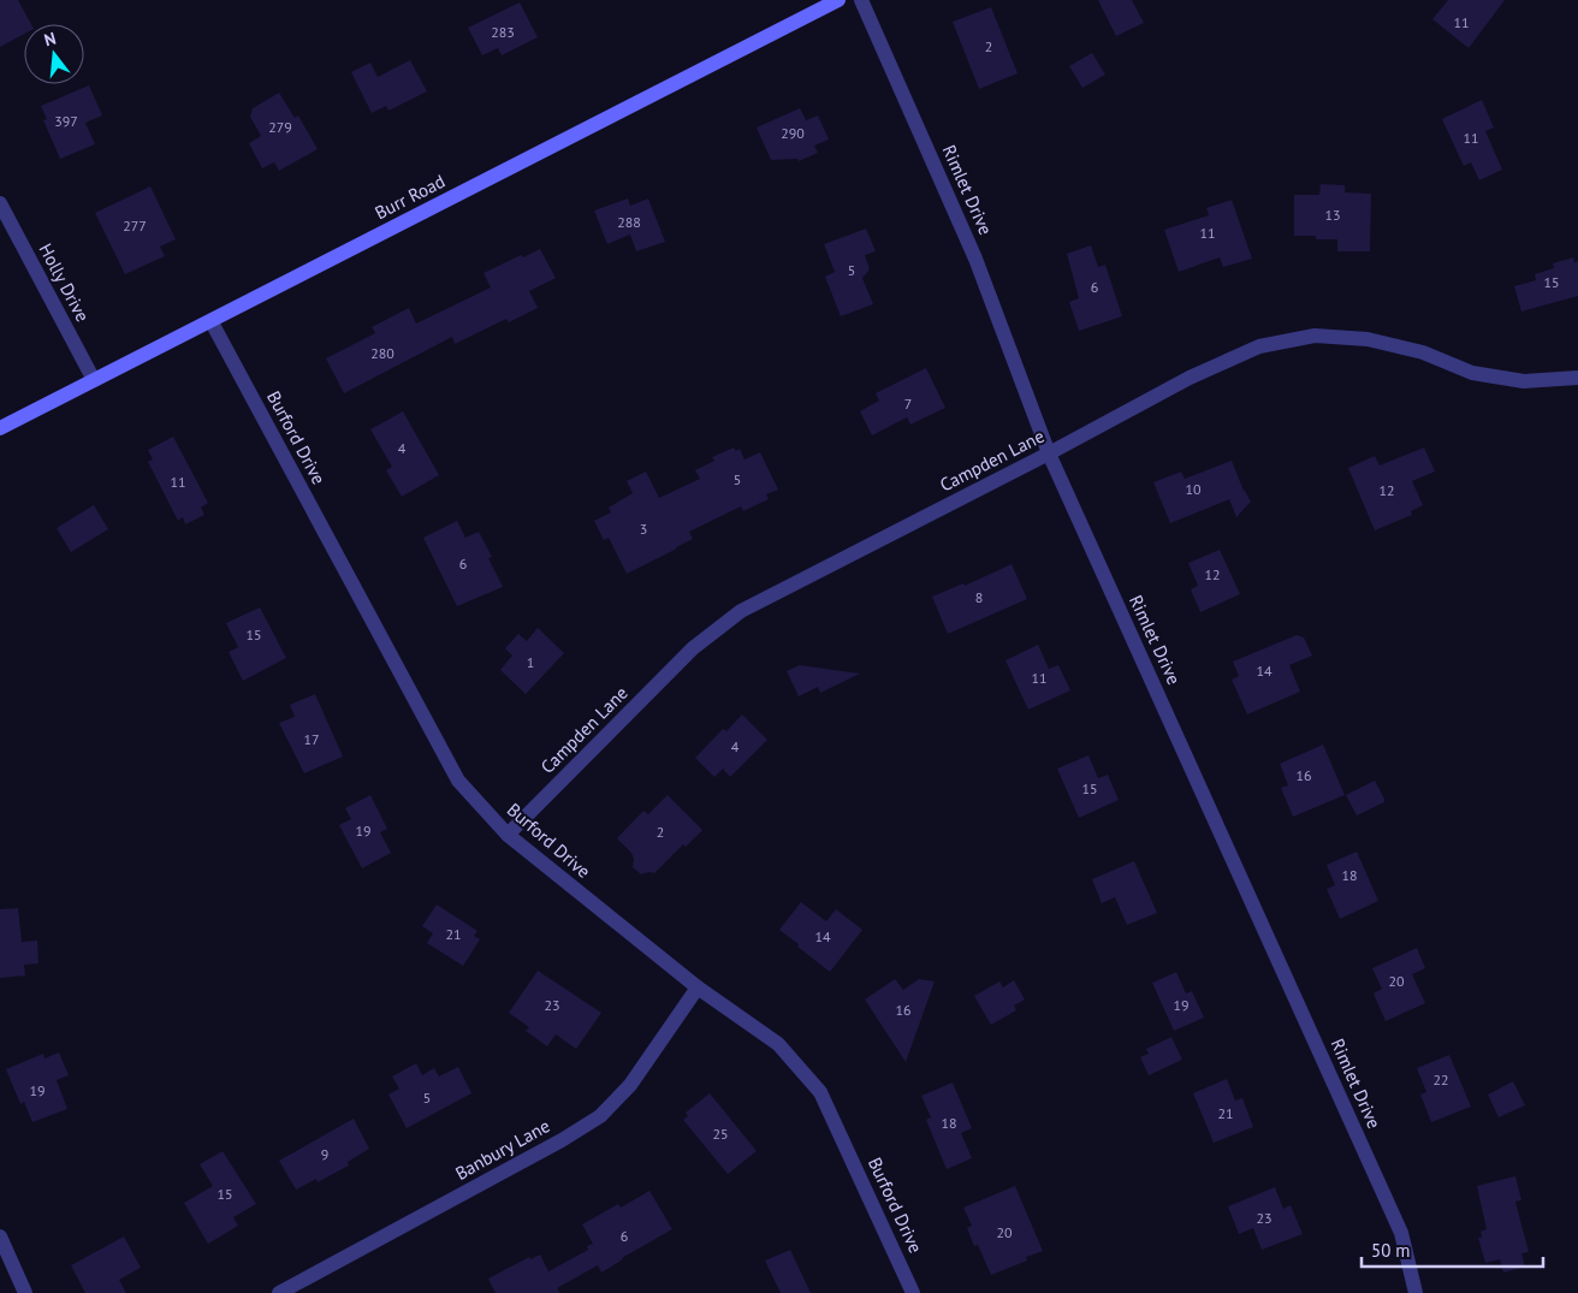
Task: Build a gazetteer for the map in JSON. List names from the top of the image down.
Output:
{
  "streets": {
    "street": [
      "Rimlet Drive",
      "Burr Road",
      "Holly Drive",
      "Burford Drive",
      "Campden Lane",
      "Banbury Lane"
    ]
  },
  "crossings": [
    ["Rimlet Drive", "Campden Lane"],
    ["Burr Road", "Holly Drive"],
    ["Burr Road", "Burford Drive"],
    ["Burford Drive", "Campden Lane"],
    ["Burford Drive", "Banbury Lane"]
  ],
  "house_numbers": [
    "11",
    "283",
    "2",
    "397",
    "279",
    "290",
    "11",
    "13",
    "288",
    "277",
    "11",
    "5",
    "15",
    "6",
    "280",
    "7",
    "4",
    "5",
    "11",
    "10",
    "12",
    "3",
    "6",
    "12",
    "8",
    "15",
    "1",
    "14",
    "11",
    "17",
    "4",
    "16",
    "15",
    "19",
    "2",
    "18",
    "21",
    "14",
    "20",
    "23",
    "19",
    "16",
    "22",
    "19",
    "5",
    "21",
    "18",
    "25",
    "9",
    "15",
    "23",
    "20",
    "6"
  ],
  "scale_bar": "50 m",
  "north": "top"
}
